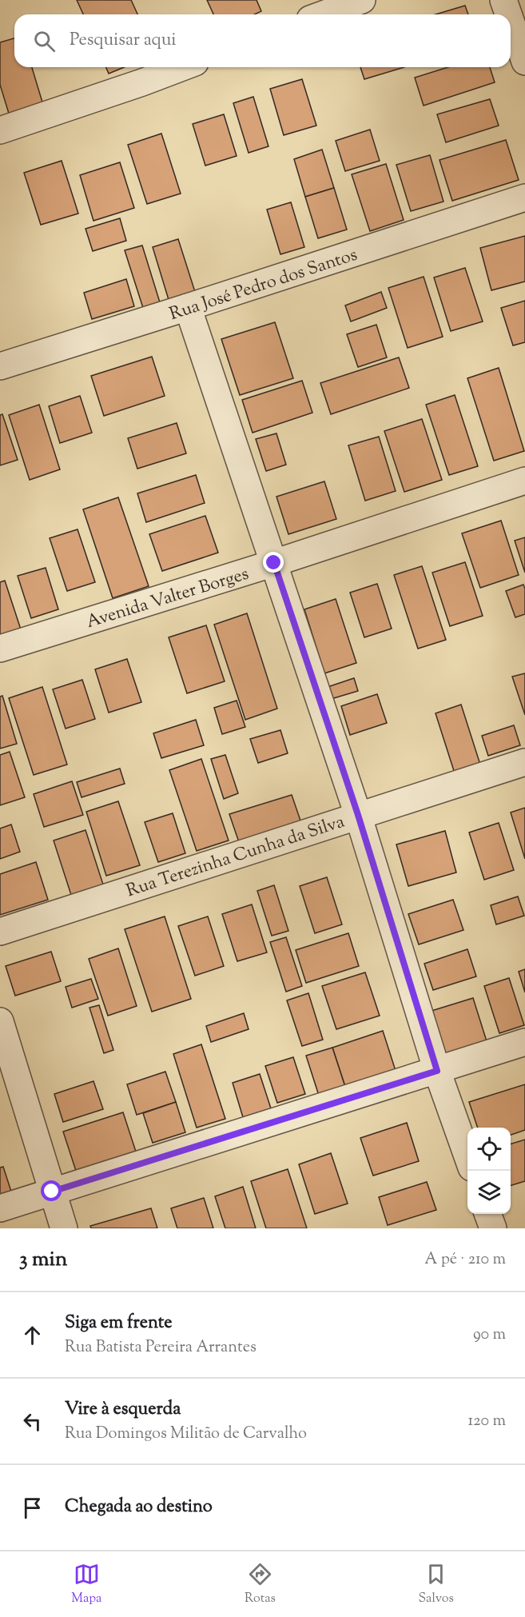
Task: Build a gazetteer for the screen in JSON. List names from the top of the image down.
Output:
{
  "streets": {
    "street": ["Rua José Pedro dos Santos", "Avenida Valter Borges", "Rua Terezinha Cunha da Silva"]
  },
  "page": {
    "search": "Pesquisar aqui",
    "heading": ["3 min", "A pé · 210 m"],
    "list": [
      ["Siga em frente", "Rua Batista Pereira Arrantes", "90 m"],
      ["Vire à esquerda", "Rua Domingos Militão de Carvalho", "120 m"],
      "Chegada ao destino"
    ],
    "nav": ["Mapa", "Rotas", "Salvos"]
  }
}
